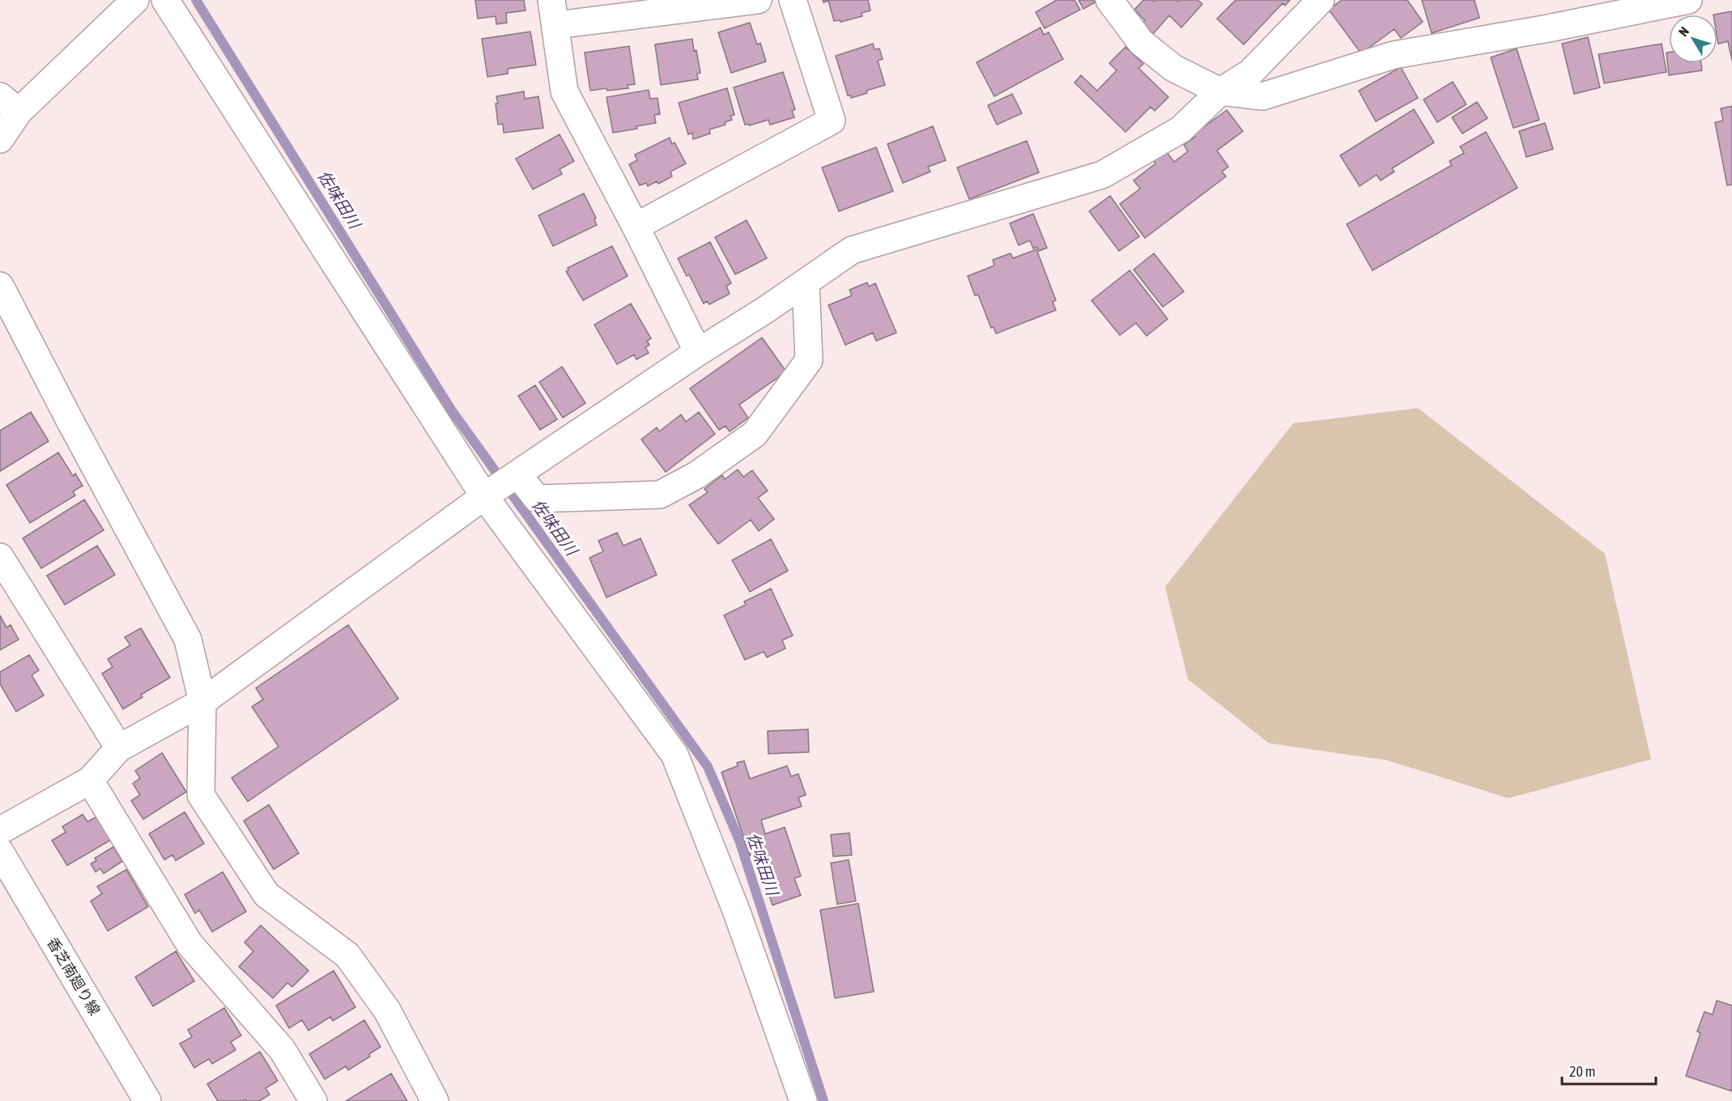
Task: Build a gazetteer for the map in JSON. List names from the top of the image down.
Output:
{
  "streets": {
    "street": ["香芝南廻り線"]
  },
  "water": ["佐味田川"],
  "scale_bar": "20 m",
  "north": "top left"
}
